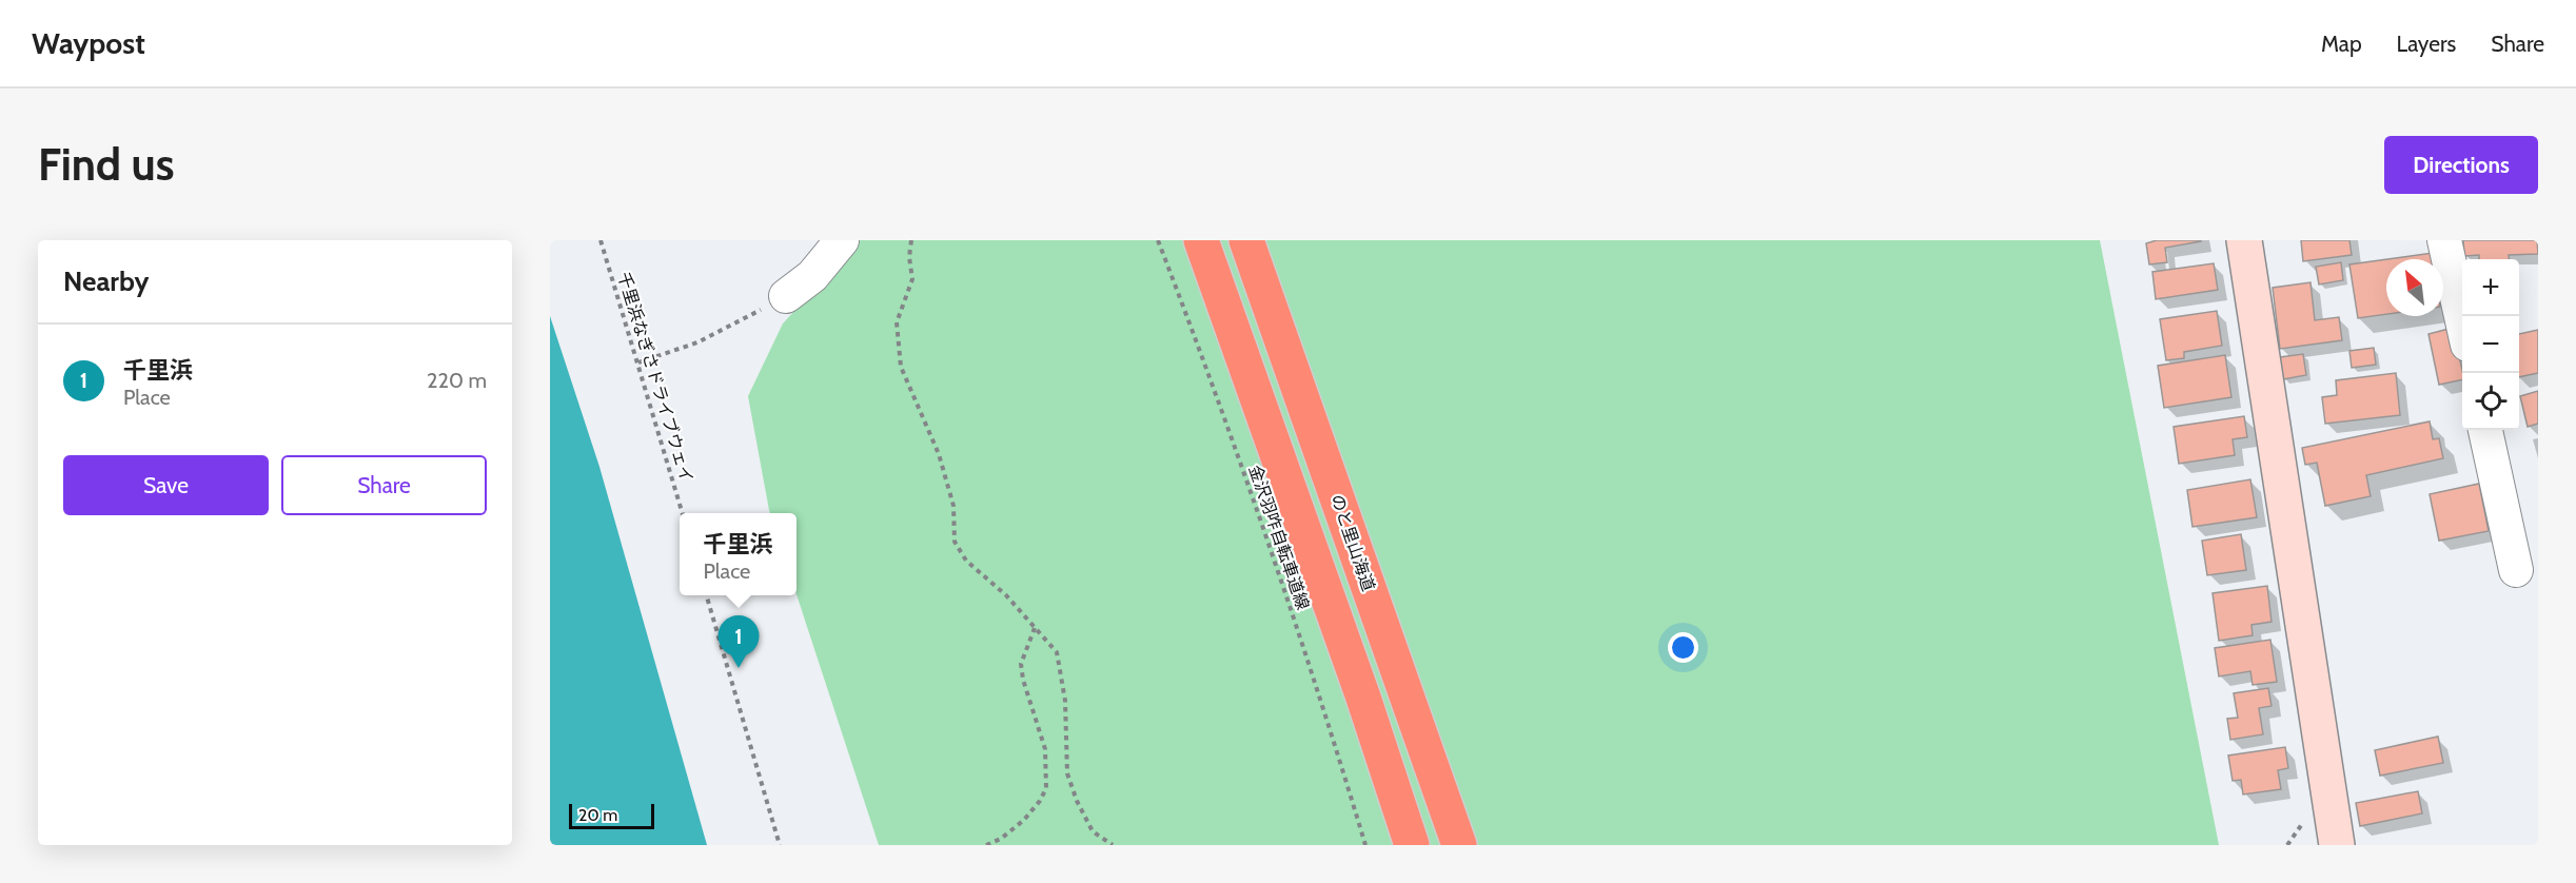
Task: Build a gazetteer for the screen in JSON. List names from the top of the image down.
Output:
{
  "streets": {
    "highway": ["のと里山海道"],
    "path": ["千里浜なぎさドライブウェイ", "金沢羽咋自転車道線"]
  },
  "scale_bar": "20 m",
  "north": "top left",
  "page": {
    "header": "Waypost",
    "nav": ["Map", "Layers", "Share"],
    "buttons": [
      "Directions",
      ["Save", "Share"]
    ],
    "title": "Find us",
    "heading": "Nearby",
    "map_buttons": ["+", "−"],
    "list": [
      {
        "mark": "1",
        "name": "千里浜",
        "note": "Place",
        "value": "220 m"
      }
    ],
    "popup": ["千里浜", "Place"],
    "pins": "1",
    "scale": "20 m"
  }
}
